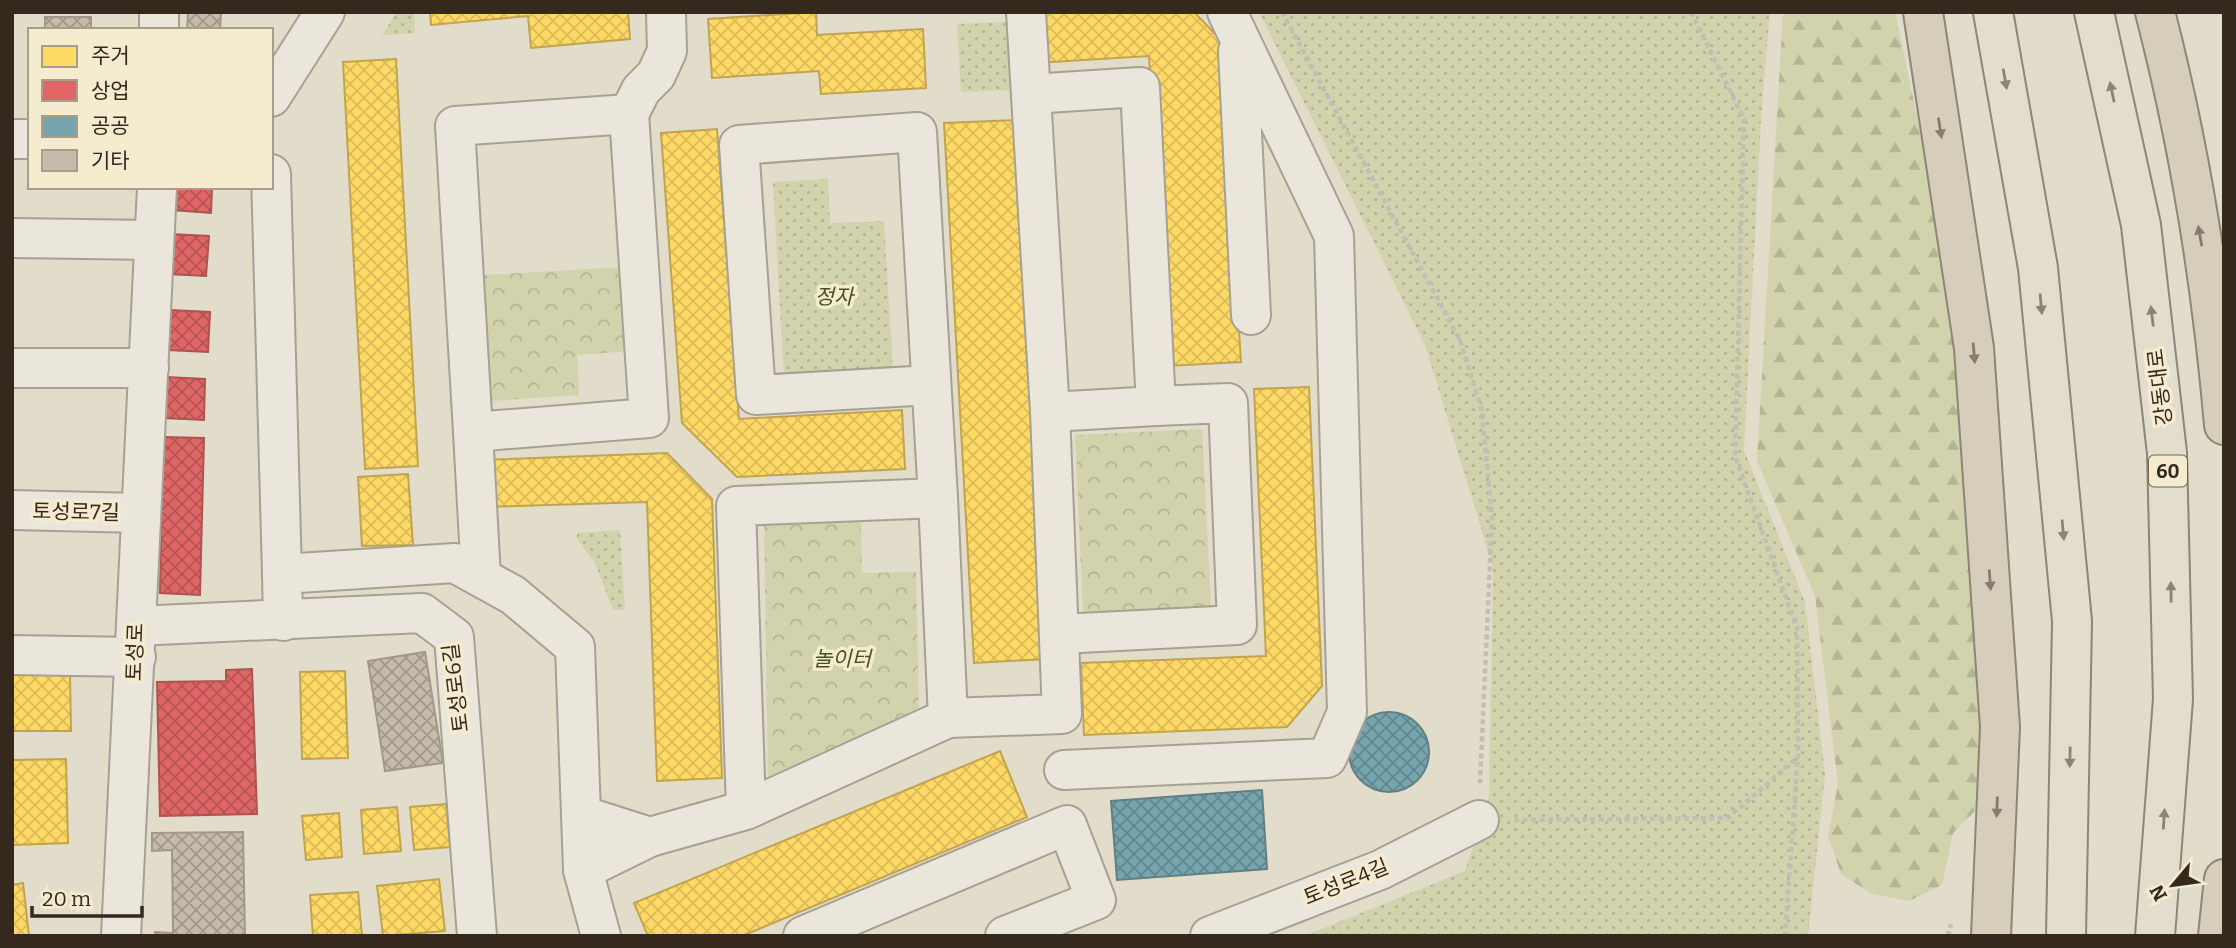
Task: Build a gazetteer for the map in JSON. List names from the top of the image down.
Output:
{
  "streets": {
    "main road": ["강동대로", "60"],
    "street": [
      "토성로7길",
      "토성로",
      "토성로6길",
      "토성로4길"
    ]
  },
  "crossings": [
    ["토성로7길", "토성로"],
    ["토성로", "토성로6길"]
  ],
  "parks": ["정자", "놀이터"],
  "legend": [
    "주거",
    "상업",
    "공공",
    "기타"
  ],
  "scale_bar": "20 m",
  "north": "bottom left"
}
